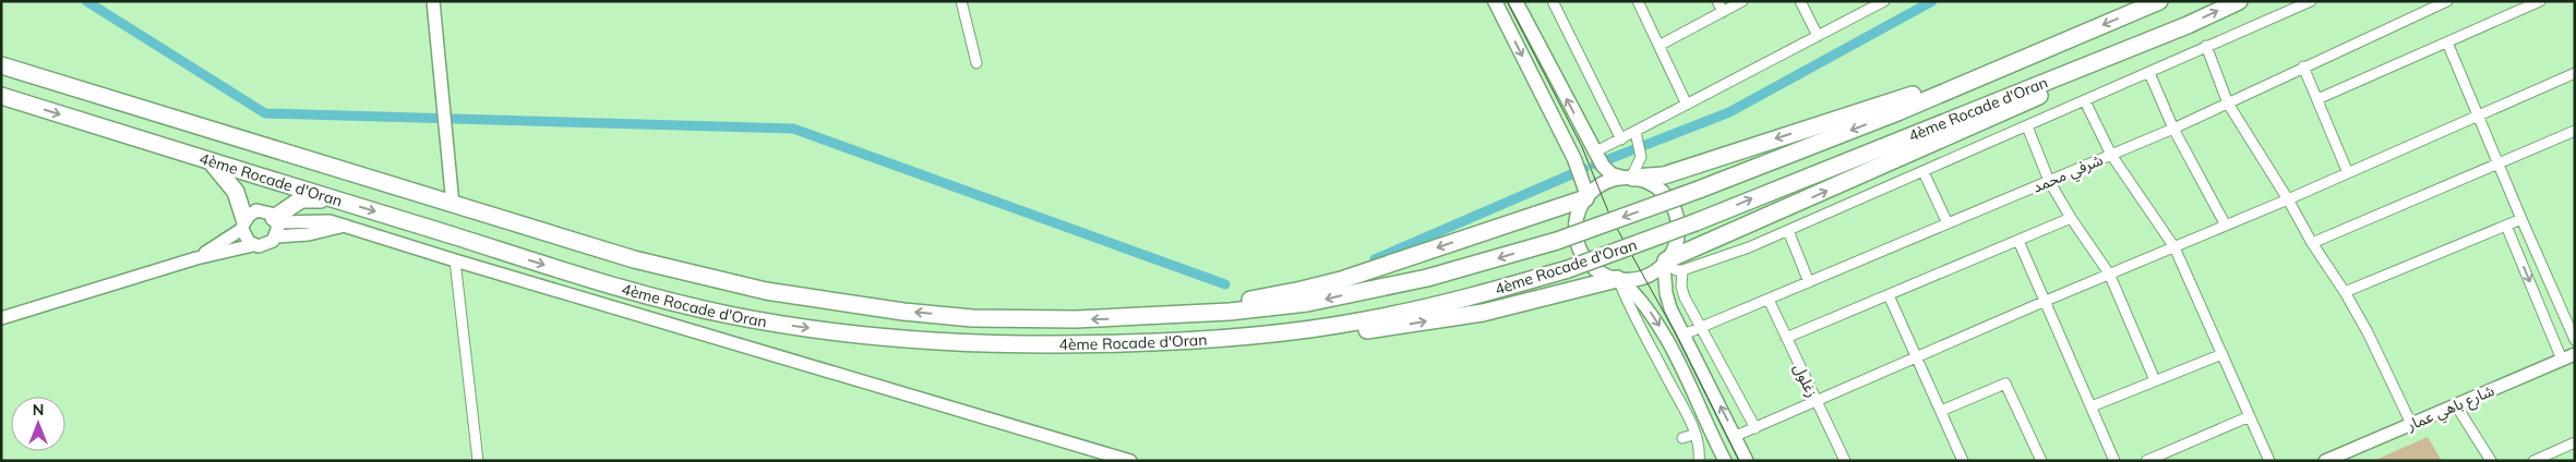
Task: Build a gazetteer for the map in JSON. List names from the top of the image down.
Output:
{
  "streets": {
    "highway": ["4ème Rocade d'Oran"],
    "main road": ["شارع باهي عمار"],
    "street": ["شرفي محمد", "زغلول"]
  },
  "crossings": [
    ["شرفي محمد", "زغلول"]
  ],
  "north": "top"
}
